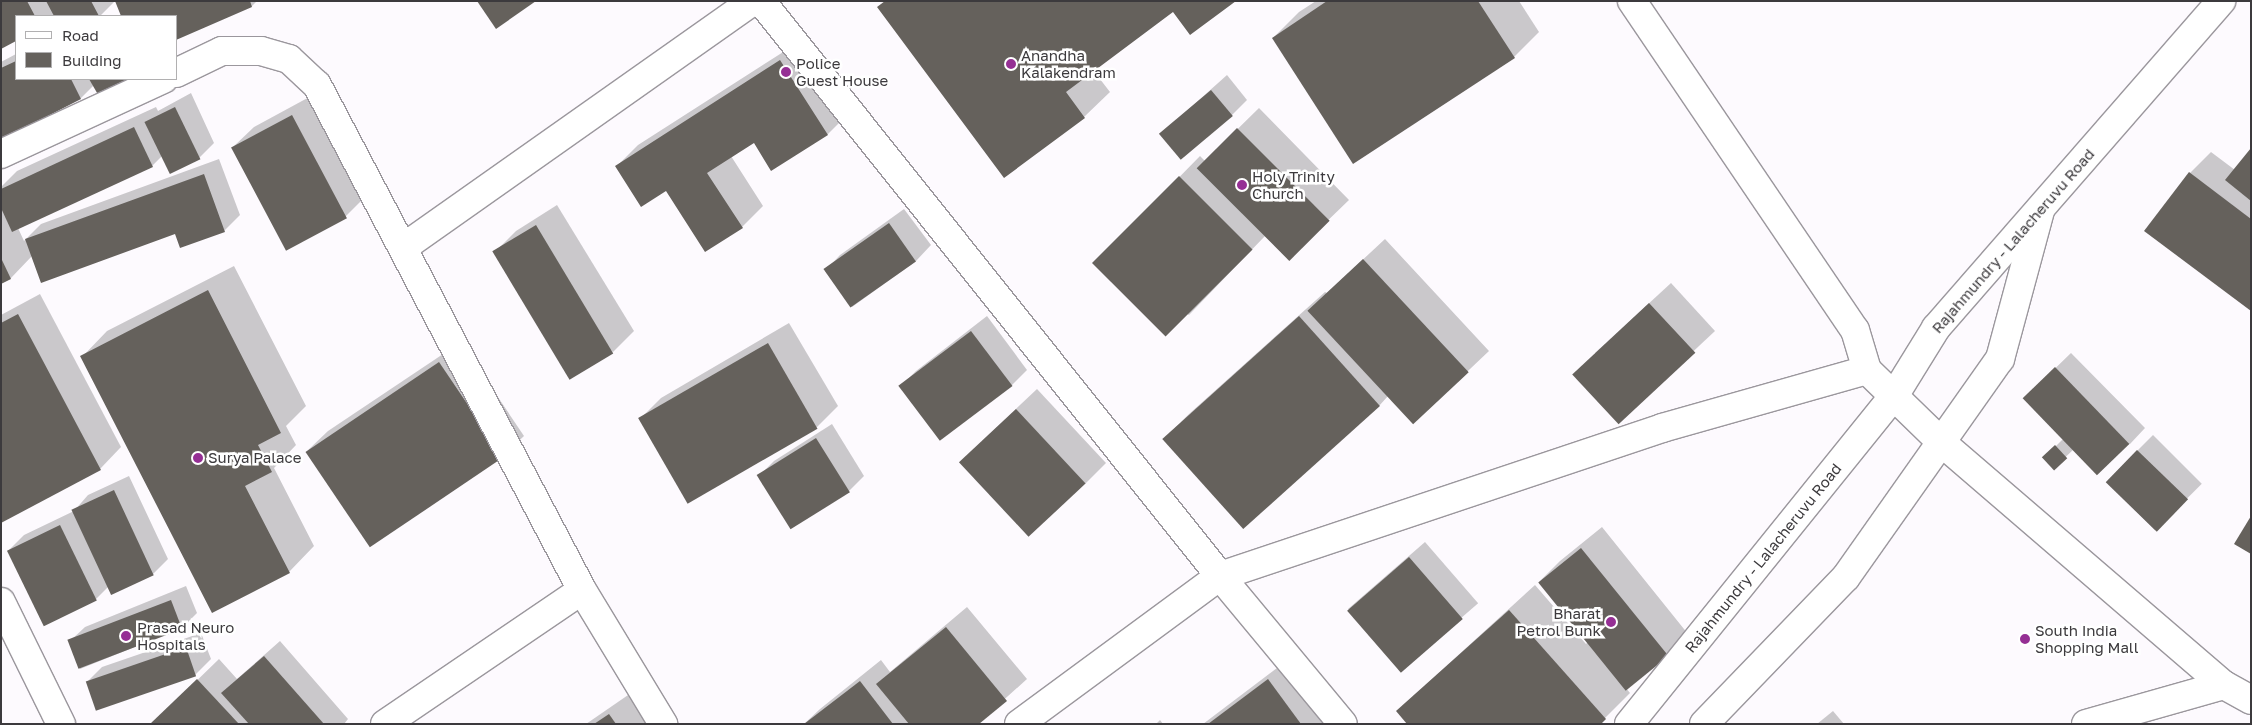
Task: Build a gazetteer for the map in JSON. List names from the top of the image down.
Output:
{
  "streets": {
    "street": ["Rajahmundry - Lalacheruvu Road"]
  },
  "places": [
    "Anandha Kalakendram",
    "Police Guest House",
    "Holy Trinity Church",
    "Surya Palace",
    "Bharat Petrol Bunk",
    "Prasad Neuro Hospitals",
    "South India Shopping Mall"
  ],
  "legend": ["Road", "Building"]
}
